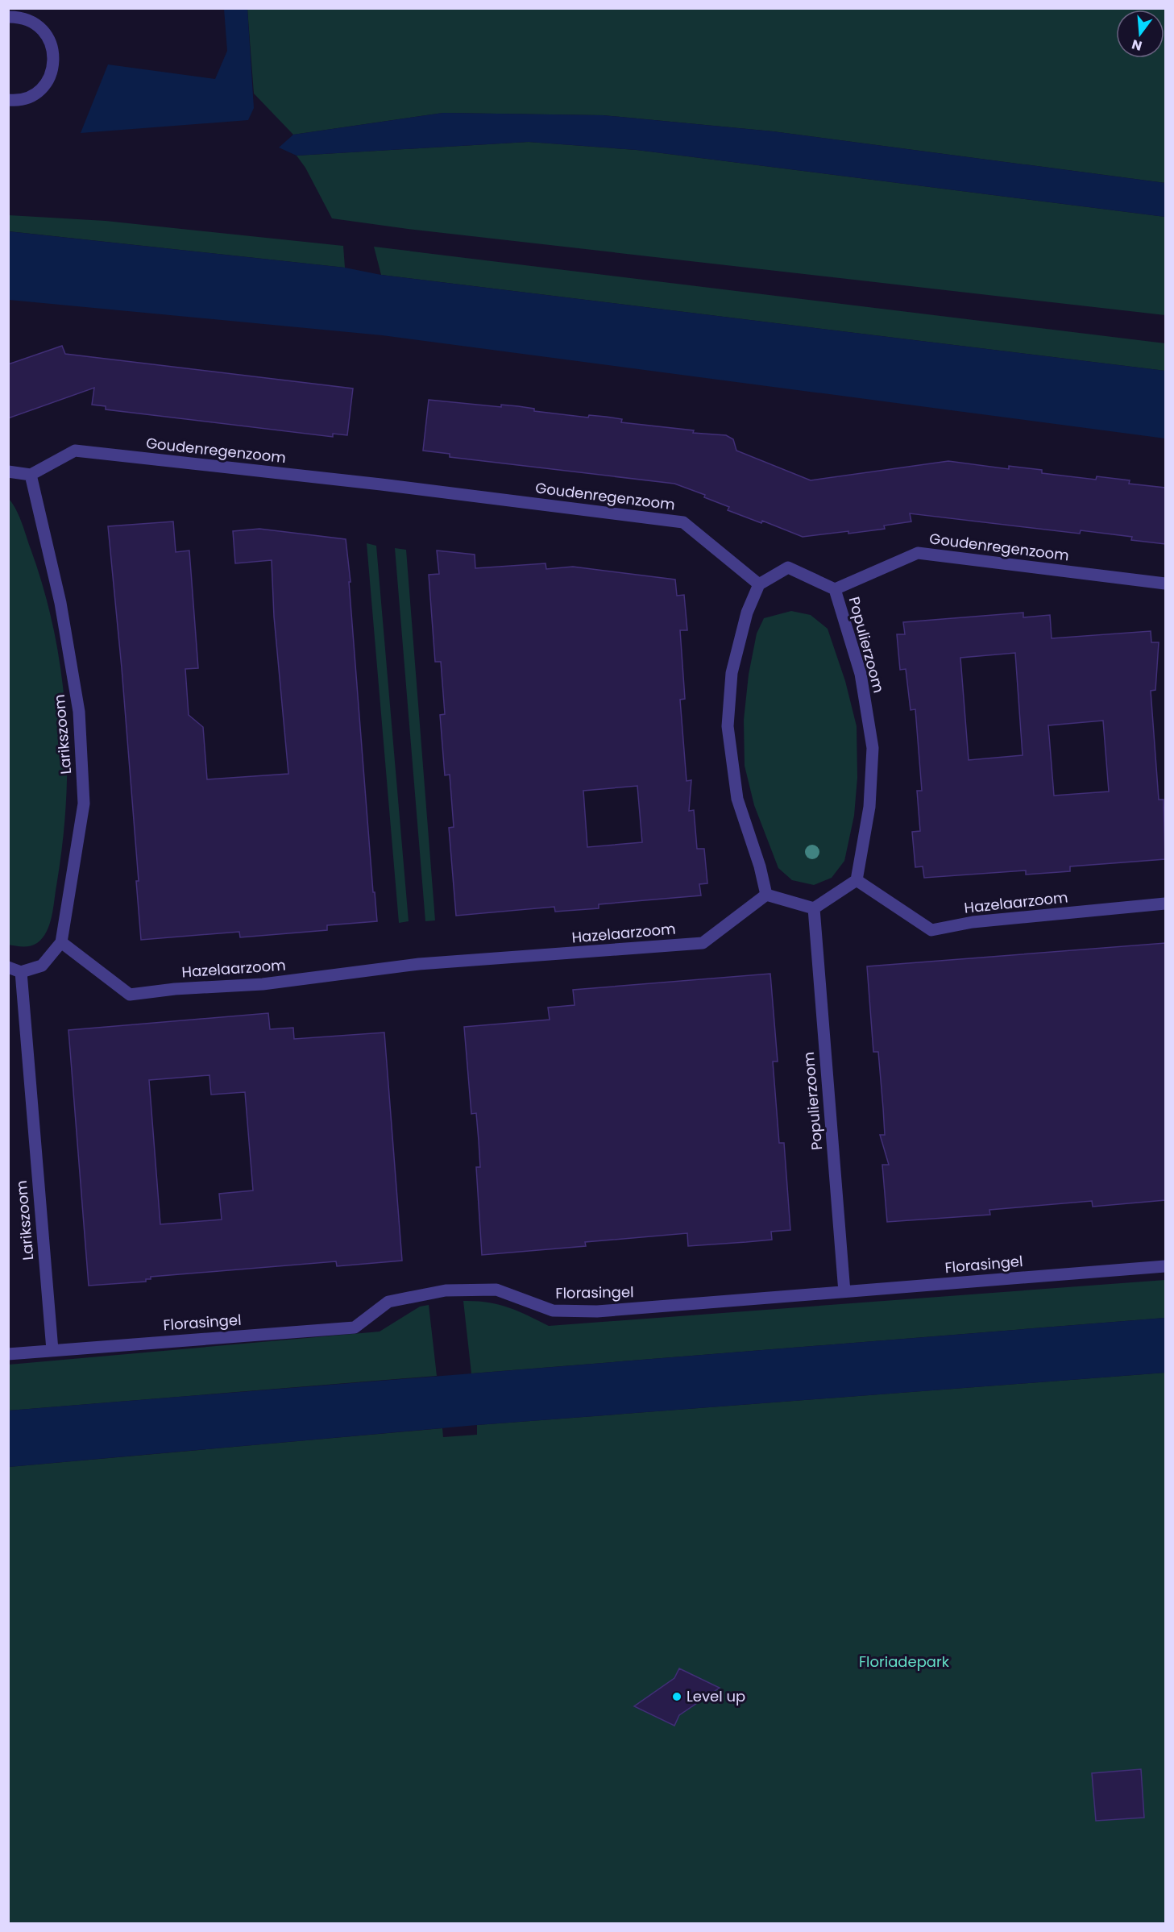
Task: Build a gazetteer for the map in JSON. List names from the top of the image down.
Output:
{
  "streets": {
    "street": [
      "Goudenregenzoom",
      "Populierzoom",
      "Larikszoom",
      "Hazelaarzoom",
      "Florasingel"
    ]
  },
  "crossings": [
    ["Goudenregenzoom", "Populierzoom"],
    ["Goudenregenzoom", "Larikszoom"],
    ["Populierzoom", "Hazelaarzoom"],
    ["Populierzoom", "Florasingel"],
    ["Larikszoom", "Hazelaarzoom"],
    ["Larikszoom", "Florasingel"]
  ],
  "parks": ["Floriadepark"],
  "places": ["Level up"],
  "north": "bottom"
}
